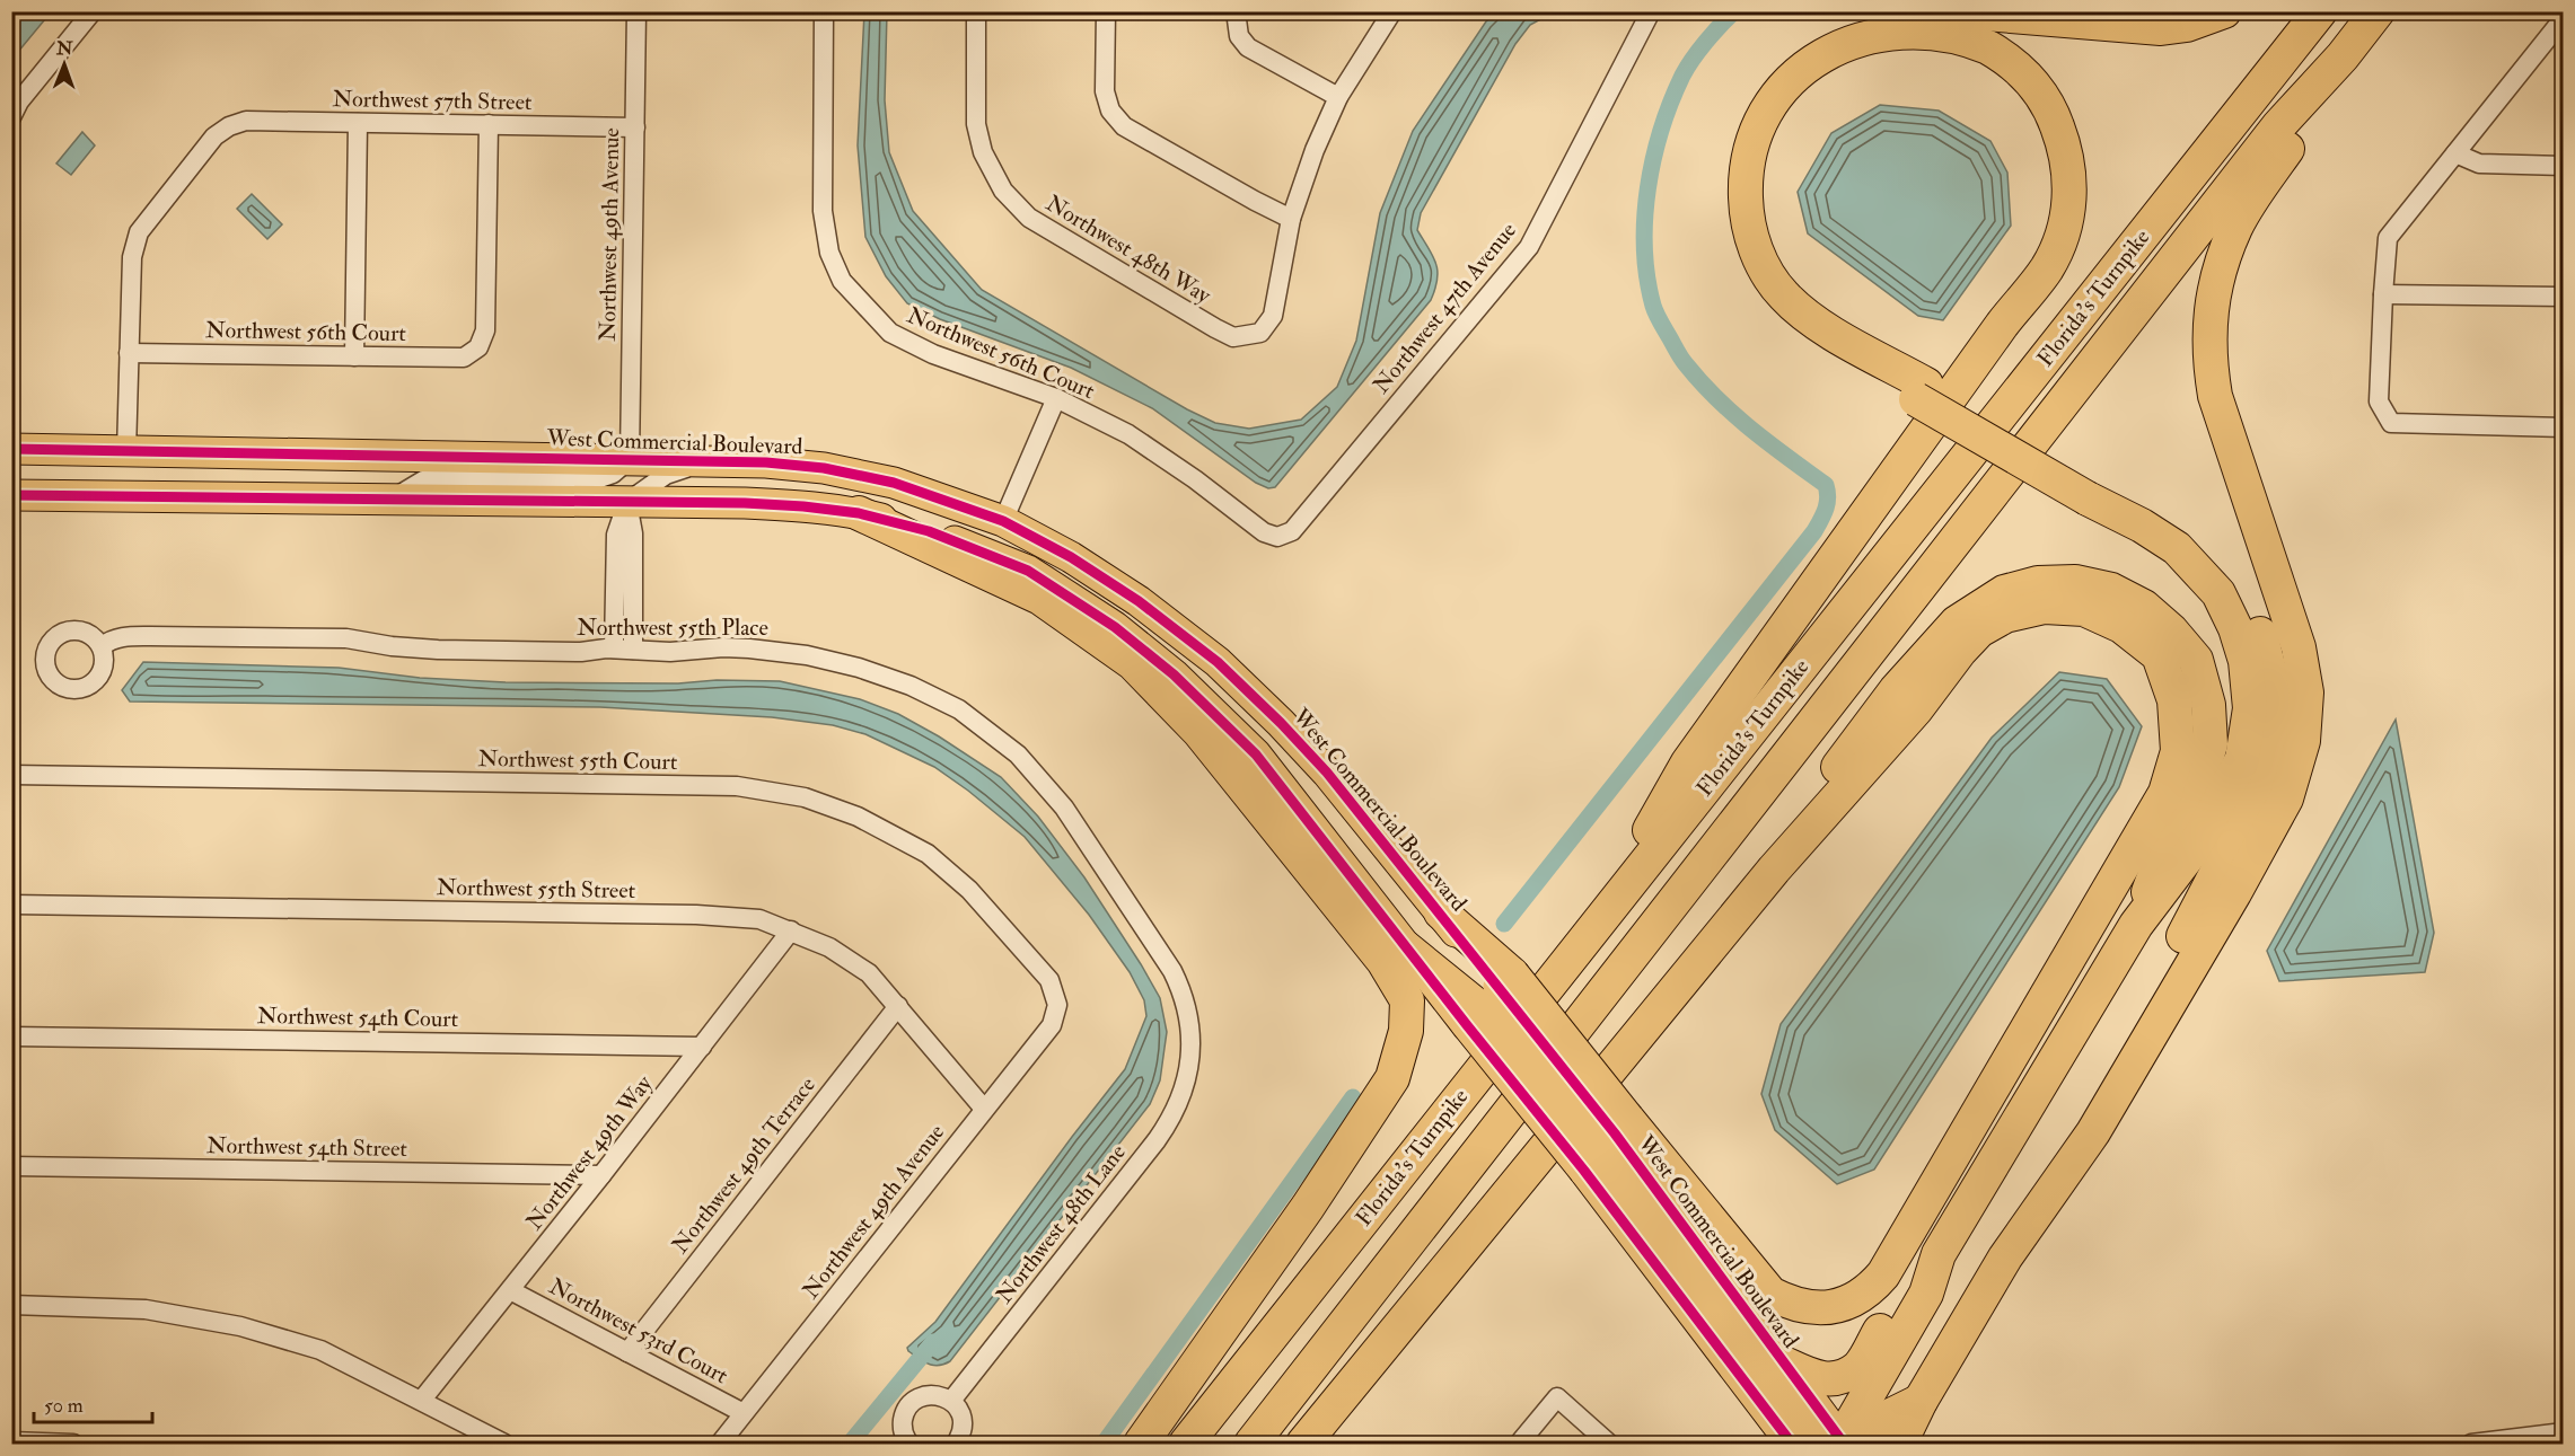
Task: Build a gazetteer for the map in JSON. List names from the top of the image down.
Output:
{
  "streets": {
    "highway": ["Florida's Turnpike", "West Commercial Boulevard"],
    "street": [
      "Northwest 57th Street",
      "Northwest 49th Avenue",
      "Northwest 48th Way",
      "Northwest 47th Avenue",
      "Northwest 56th Court",
      "Northwest 55th Place",
      "Northwest 55th Court",
      "Northwest 55th Street",
      "Northwest 54th Court",
      "Northwest 54th Street",
      "Northwest 49th Way",
      "Northwest 49th Terrace",
      "Northwest 48th Lane",
      "Northwest 53rd Court"
    ]
  },
  "crossings": [
    ["Northwest 57th Street", "Northwest 49th Avenue"],
    ["Northwest 57th Street", "Northwest 56th Court"],
    ["Northwest 49th Avenue", "West Commercial Boulevard"],
    ["Northwest 49th Avenue", "Northwest 55th Court"],
    ["Northwest 49th Avenue", "Northwest 55th Street"],
    ["Northwest 49th Avenue", "Northwest 53rd Court"],
    ["Northwest 47th Avenue", "Northwest 56th Court"],
    ["Northwest 55th Place", "Northwest 48th Lane"],
    ["Northwest 55th Street", "Northwest 49th Way"],
    ["Northwest 55th Street", "Northwest 49th Terrace"],
    ["Northwest 54th Court", "Northwest 49th Way"],
    ["Northwest 54th Street", "Northwest 49th Way"],
    ["Northwest 49th Way", "Northwest 53rd Court"],
    ["Northwest 49th Terrace", "Northwest 53rd Court"]
  ],
  "scale_bar": "50 m",
  "north": "top"
}
